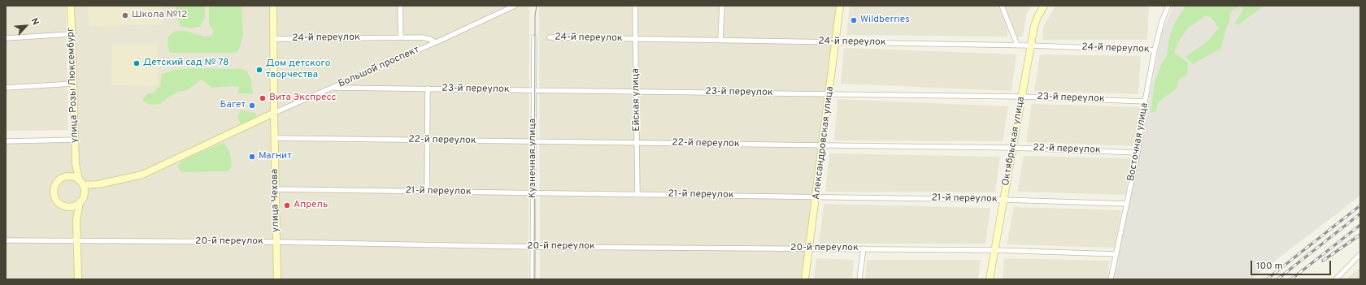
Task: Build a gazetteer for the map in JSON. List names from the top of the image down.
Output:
{
  "streets": {
    "street": [
      "24-й переулок",
      "Большой проспект",
      "улица Розы Люксембург",
      "23-й переулок",
      "Ейская улица",
      "22-й переулок",
      "Октябрьская улица",
      "Восточная улица",
      "Александровская улица",
      "Кузнечная улица",
      "21-й переулок",
      "улица Чехова",
      "20-й переулок"
    ]
  },
  "crossings": [
    ["24-й переулок", "Большой проспект"],
    ["24-й переулок", "Ейская улица"],
    ["24-й переулок", "Октябрьская улица"],
    ["24-й переулок", "Восточная улица"],
    ["24-й переулок", "Александровская улица"],
    ["24-й переулок", "улица Чехова"],
    ["Большой проспект", "улица Розы Люксембург"],
    ["Большой проспект", "23-й переулок"],
    ["Большой проспект", "улица Чехова"],
    ["23-й переулок", "Ейская улица"],
    ["23-й переулок", "Октябрьская улица"],
    ["23-й переулок", "Восточная улица"],
    ["23-й переулок", "Александровская улица"],
    ["23-й переулок", "Кузнечная улица"],
    ["Ейская улица", "22-й переулок"],
    ["Ейская улица", "21-й переулок"],
    ["22-й переулок", "Октябрьская улица"],
    ["22-й переулок", "Восточная улица"],
    ["22-й переулок", "Александровская улица"],
    ["22-й переулок", "Кузнечная улица"],
    ["22-й переулок", "улица Чехова"],
    ["Октябрьская улица", "21-й переулок"],
    ["Октябрьская улица", "20-й переулок"],
    ["Восточная улица", "21-й переулок"],
    ["Восточная улица", "20-й переулок"],
    ["Александровская улица", "21-й переулок"],
    ["Александровская улица", "20-й переулок"],
    ["Кузнечная улица", "21-й переулок"],
    ["Кузнечная улица", "20-й переулок"],
    ["21-й переулок", "улица Чехова"],
    ["улица Чехова", "20-й переулок"]
  ],
  "places": [
    "Школа №12",
    "Wildberries",
    "Детский сад № 78",
    "Дом детского творчества",
    "Вита Экспресс",
    "Багет",
    "Магнит",
    "Апрель"
  ],
  "scale_bar": "100 m",
  "north": "top right"
}
